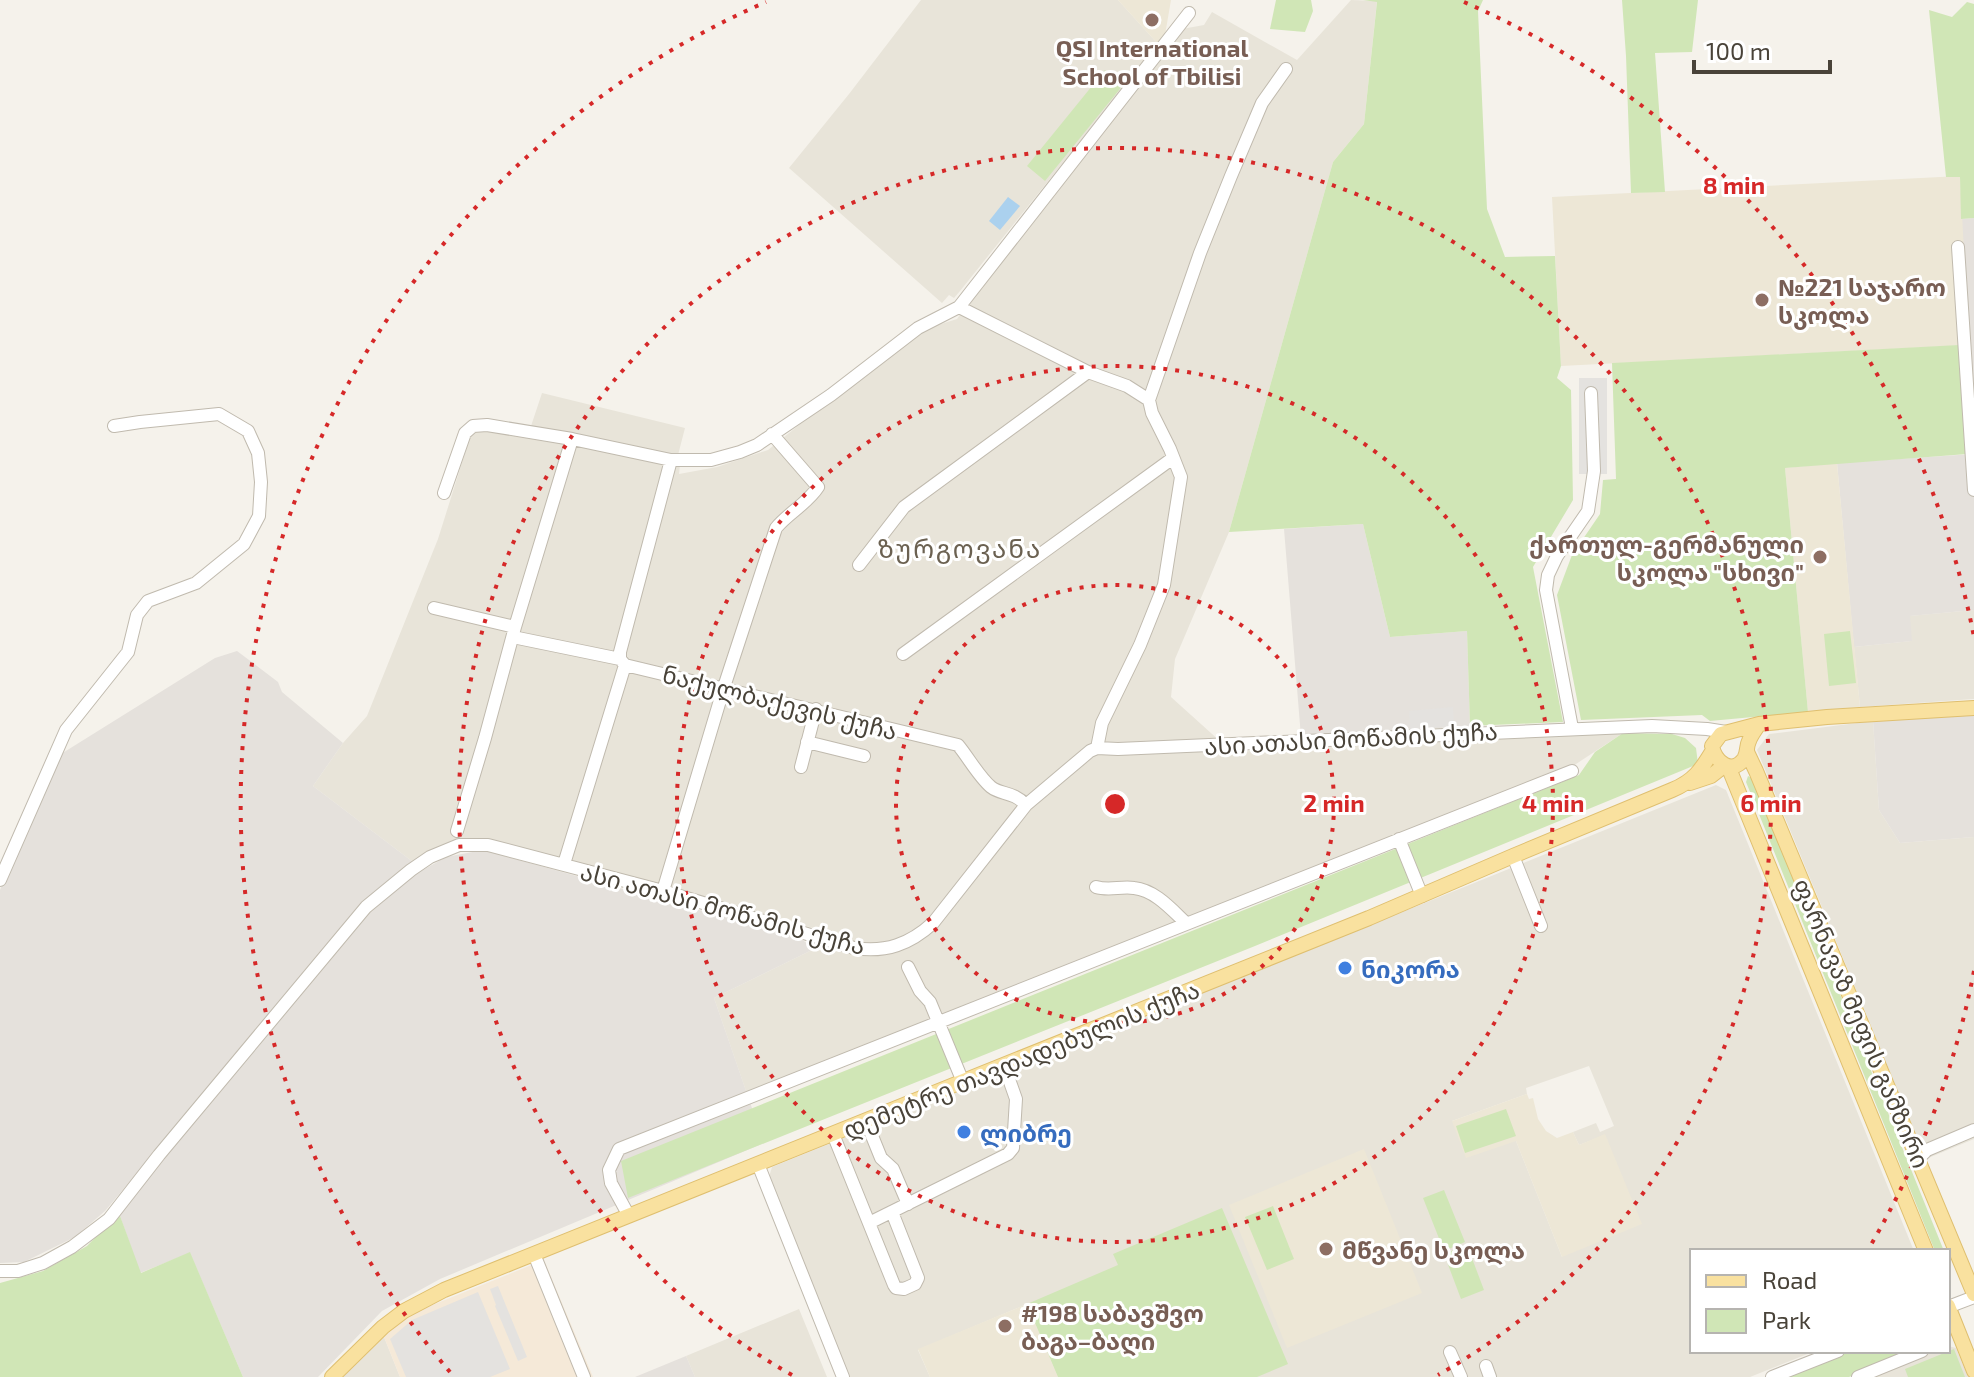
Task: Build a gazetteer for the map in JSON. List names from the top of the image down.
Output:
{
  "streets": {
    "main road": ["ფარნავაზ მეფის გამზირი", "დემეტრე თავდადებულის ქუჩა"],
    "street": ["ნაქულბაქევის ქუჩა", "ასი ათასი მოწამის ქუჩა"]
  },
  "crossings": [
    ["ნაქულბაქევის ქუჩა", "ასი ათასი მოწამის ქუჩა"],
    ["ასი ათასი მოწამის ქუჩა", "ფარნავაზ მეფის გამზირი"],
    ["ასი ათასი მოწამის ქუჩა", "დემეტრე თავდადებულის ქუჩა"],
    ["ფარნავაზ მეფის გამზირი", "დემეტრე თავდადებულის ქუჩა"]
  ],
  "districts": ["ზურგოვანა"],
  "places": [
    "QSI International School of Tbilisi",
    "№221 საჯარო სკოლა",
    "ქართულ-გერმანული სკოლა \"სხივი\"",
    "ნიკორა",
    "ლიბრე",
    "მწვანე სკოლა",
    "#198 საბავშვო ბაგა–ბაღი"
  ],
  "legend": ["Road", "Park"],
  "scale_bar": "100 m",
  "rings": [
    "8 min",
    "2 min",
    "4 min",
    "6 min"
  ]
}
